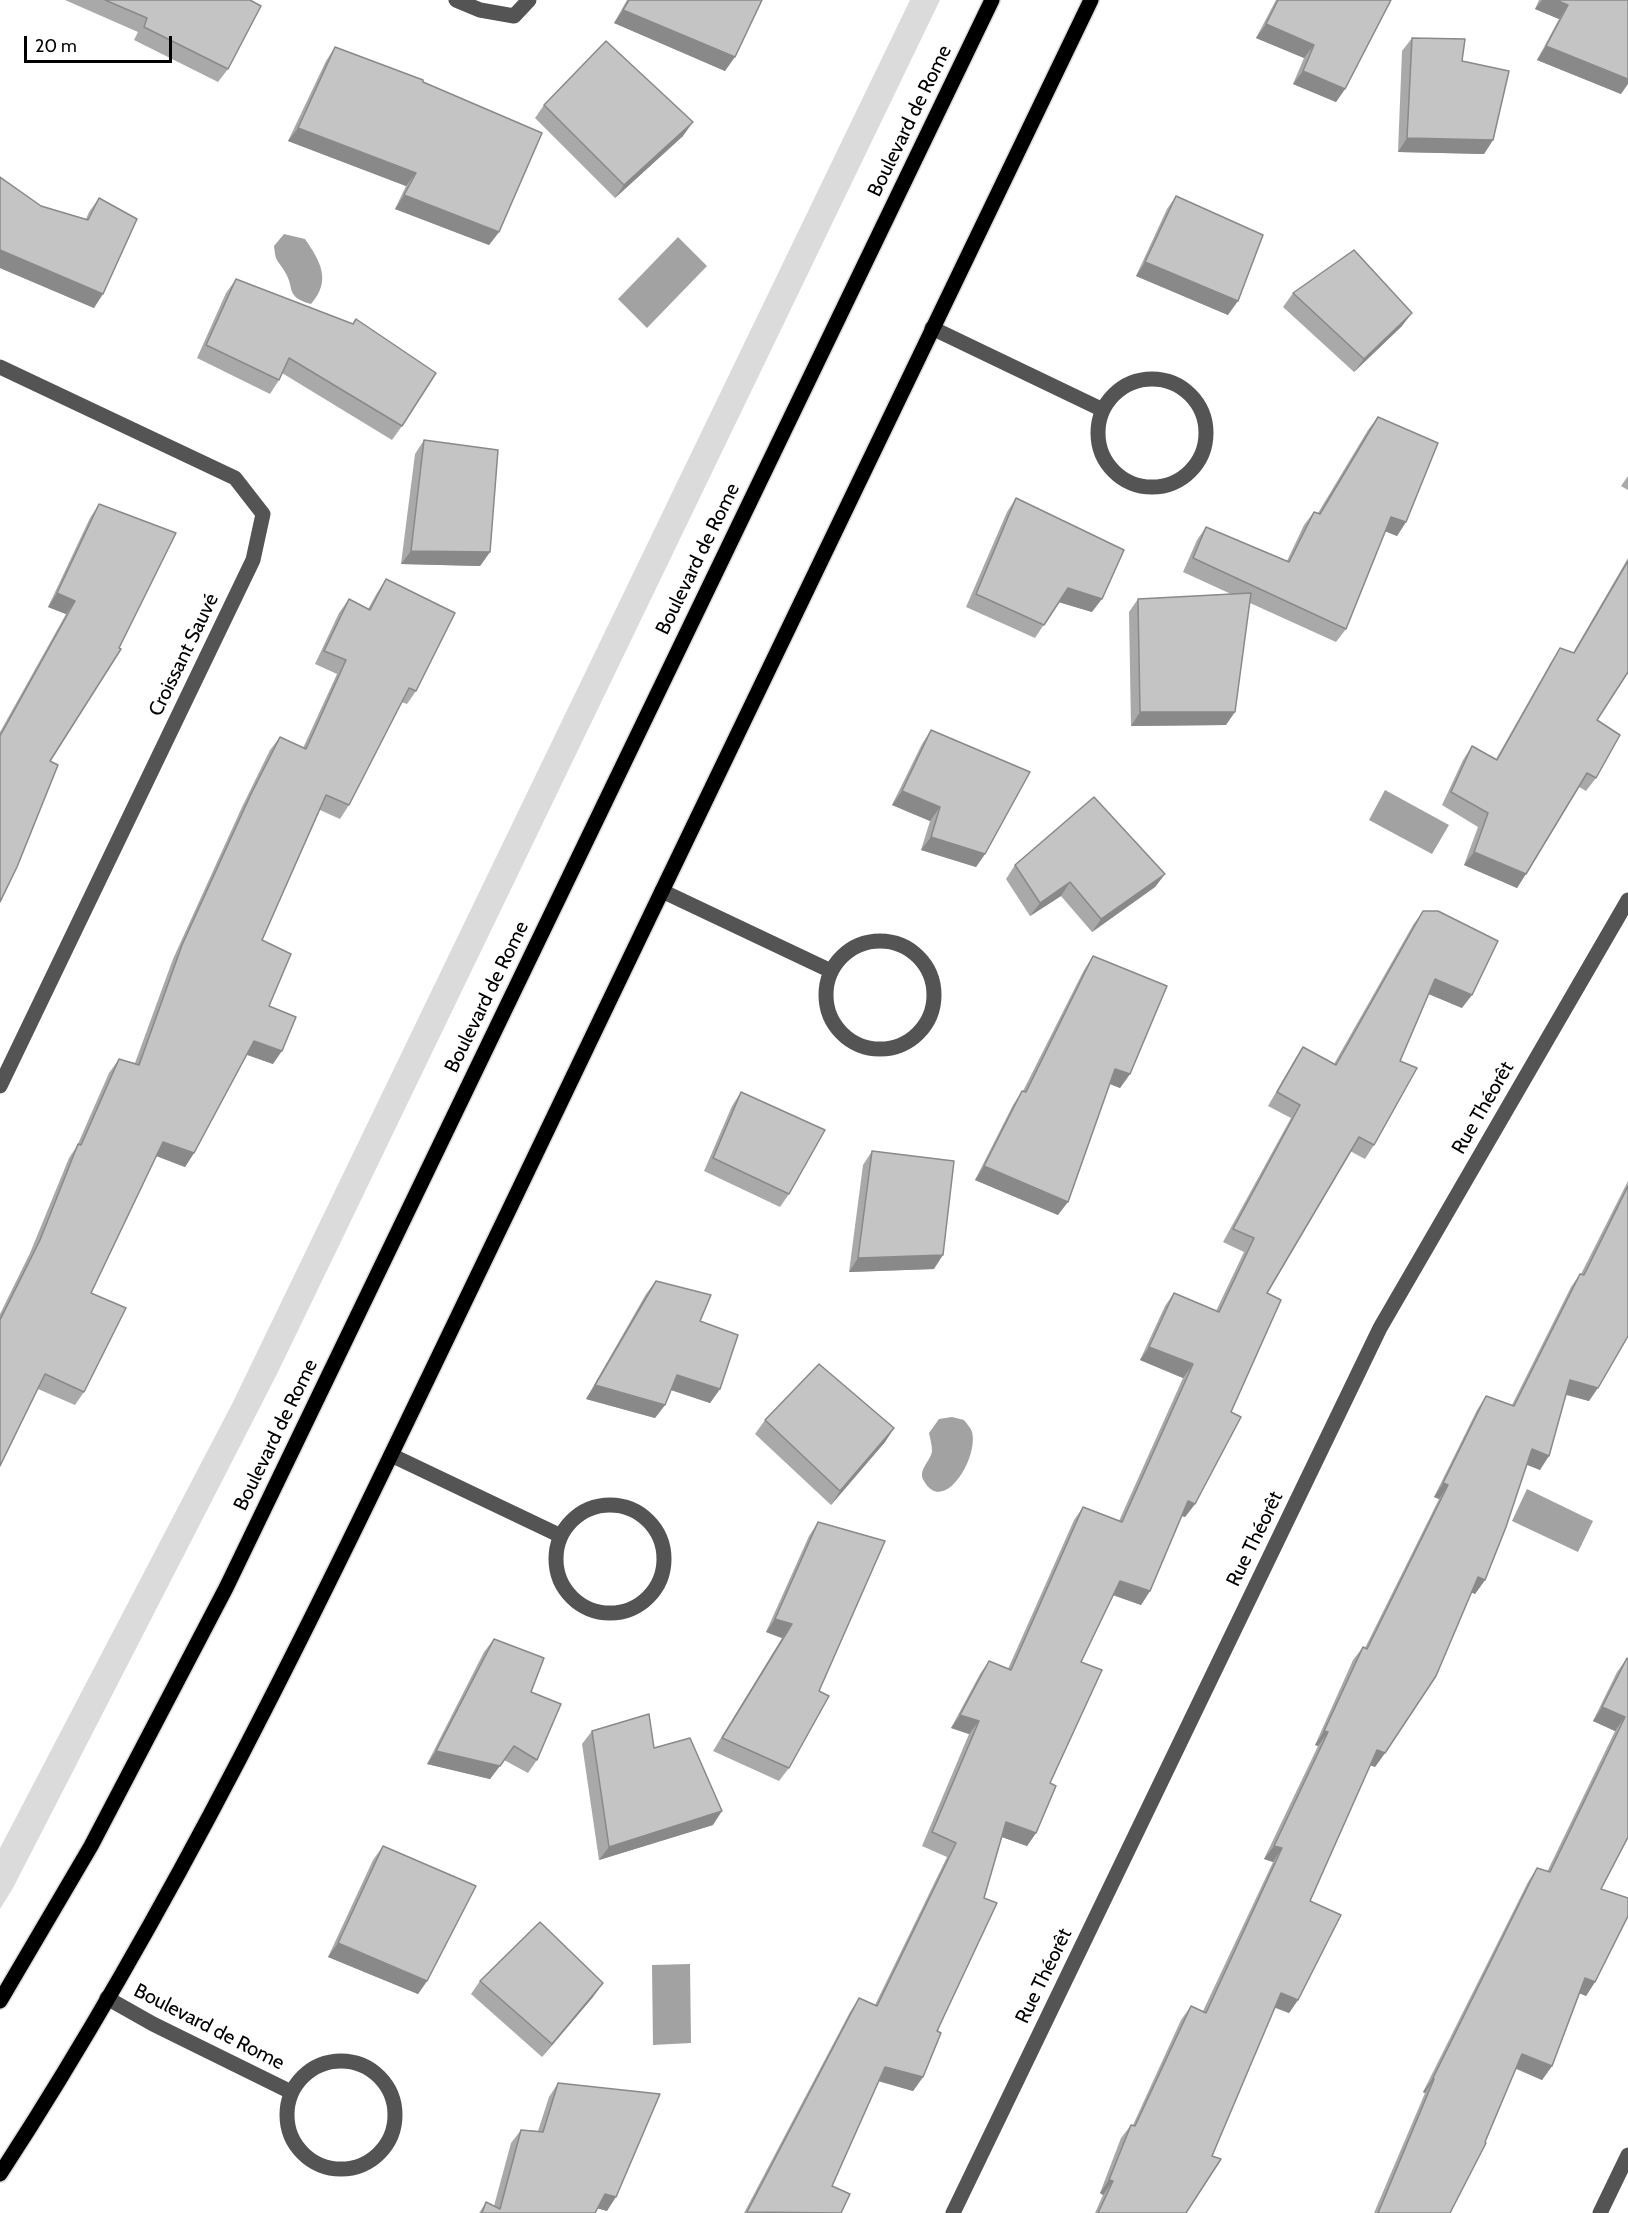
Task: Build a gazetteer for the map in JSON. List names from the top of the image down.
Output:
{
  "streets": {
    "main road": ["Boulevard de Rome"],
    "street": ["Croissant Sauvé", "Rue Théorêt"]
  },
  "scale_bar": "20 m"
}
